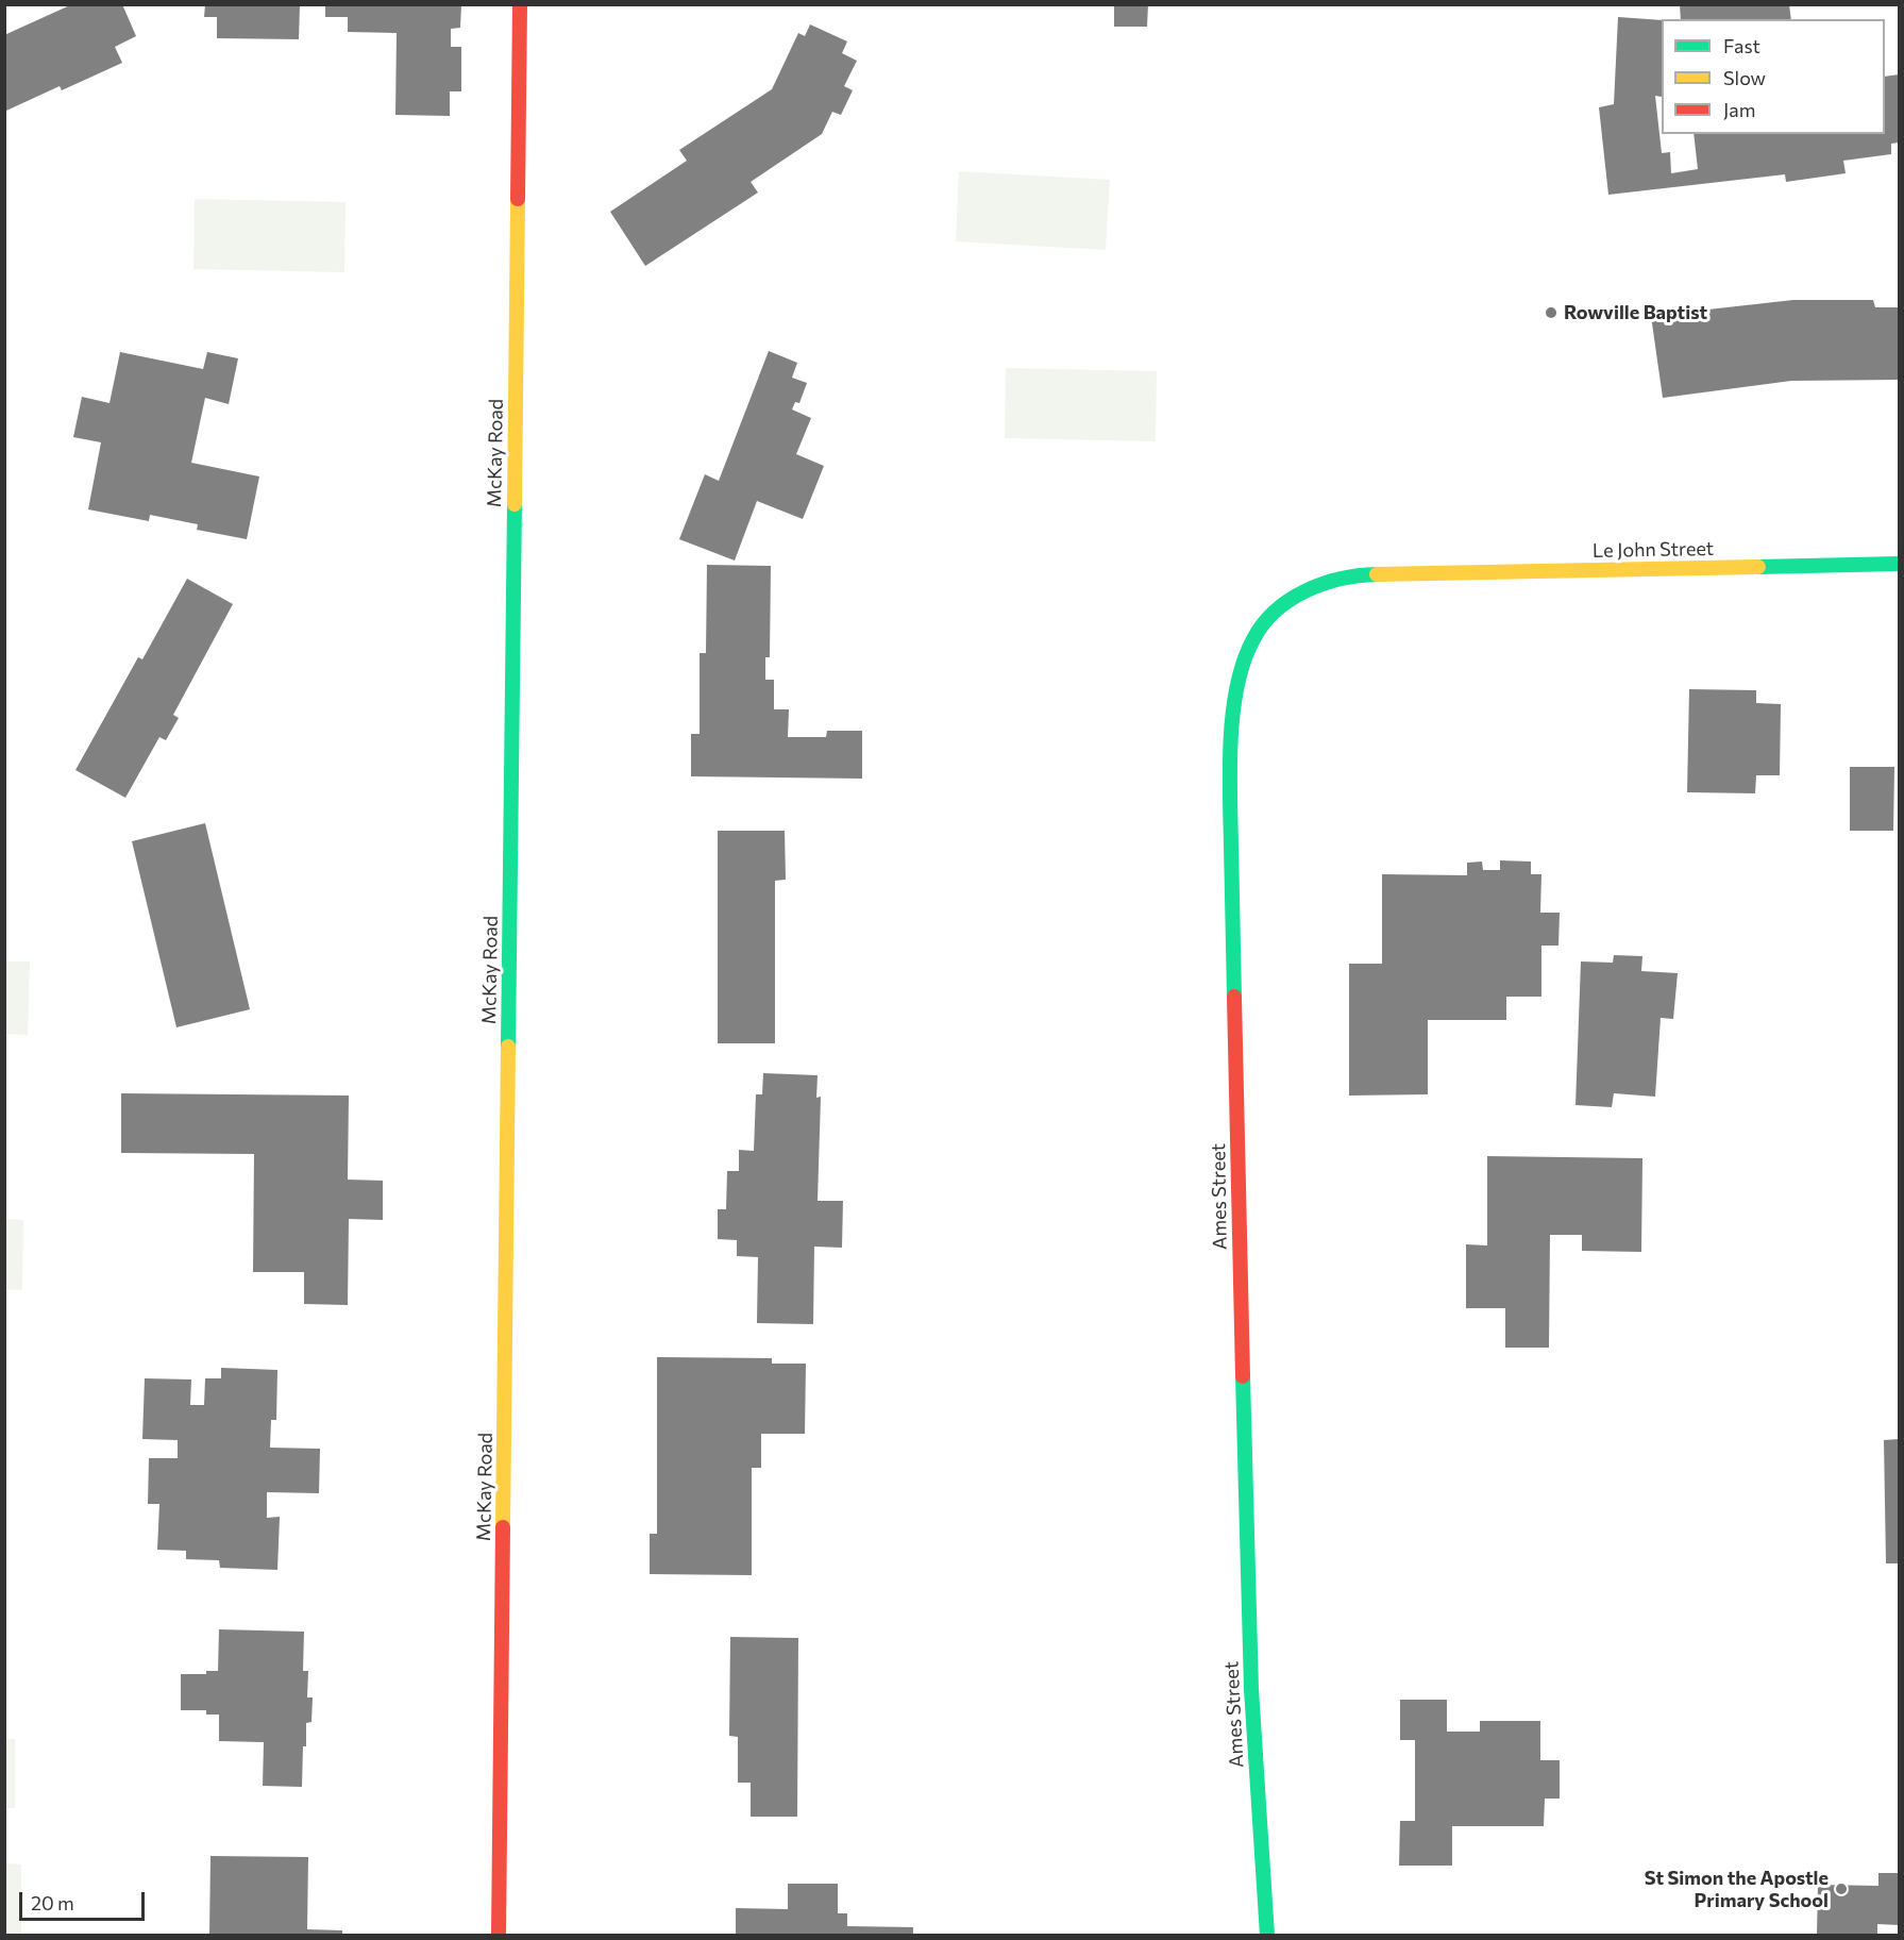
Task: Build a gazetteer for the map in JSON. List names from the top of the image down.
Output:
{
  "streets": {
    "street": ["McKay Road", "Le John Street", "Ames Street"]
  },
  "crossings": [
    ["Le John Street", "Ames Street"]
  ],
  "places": ["Rowville Baptist", "St Simon the Apostle Primary School"],
  "legend": ["Fast", "Slow", "Jam"],
  "scale_bar": "20 m"
}
